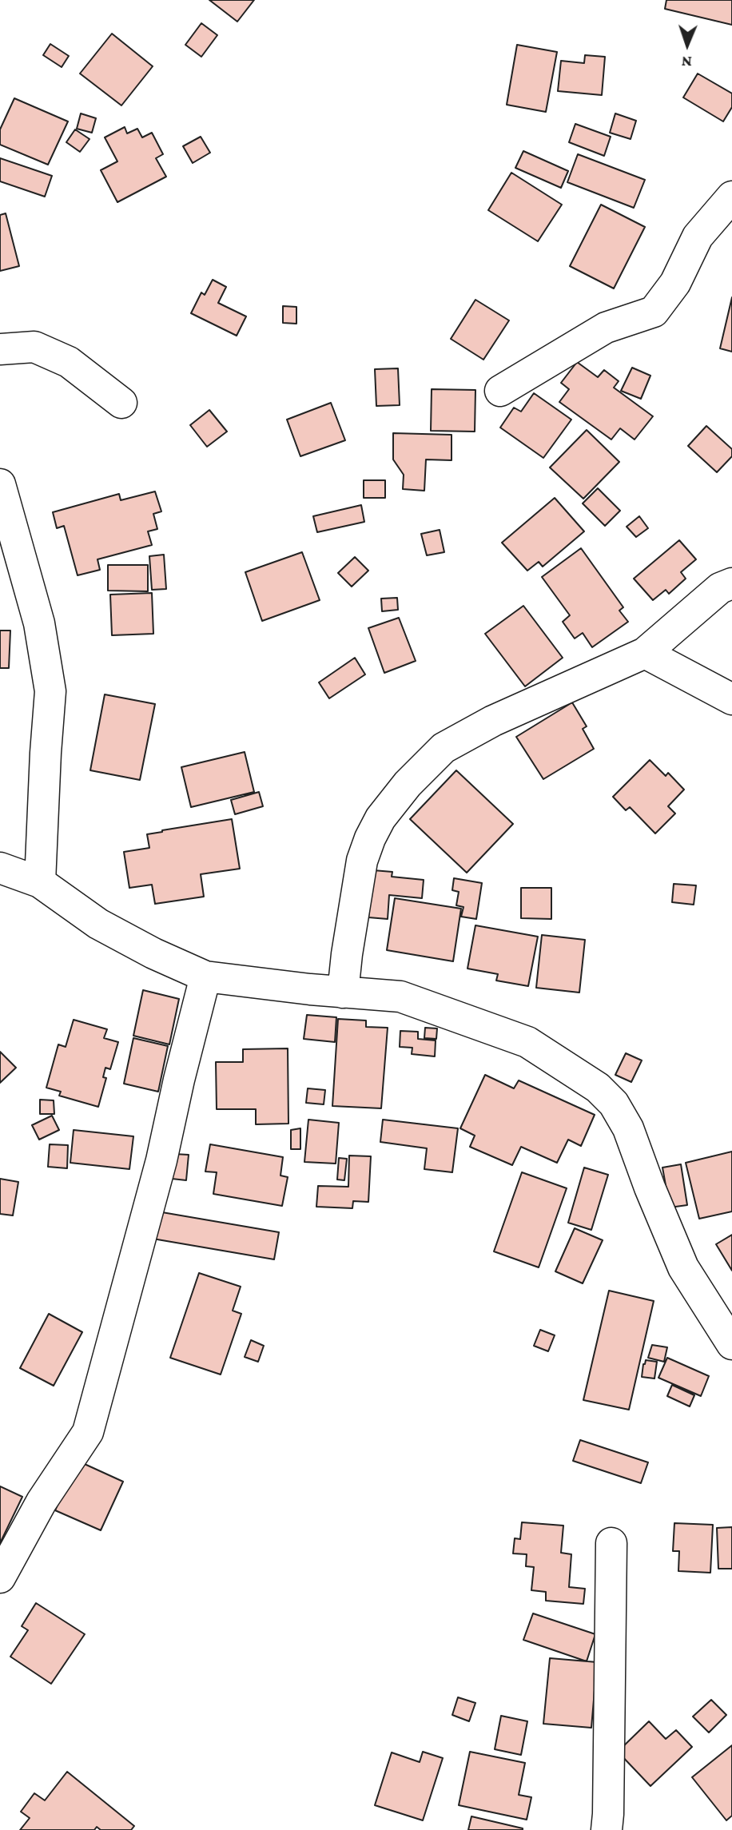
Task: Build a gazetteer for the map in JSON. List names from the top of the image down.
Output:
{
  "north": "bottom"
}
